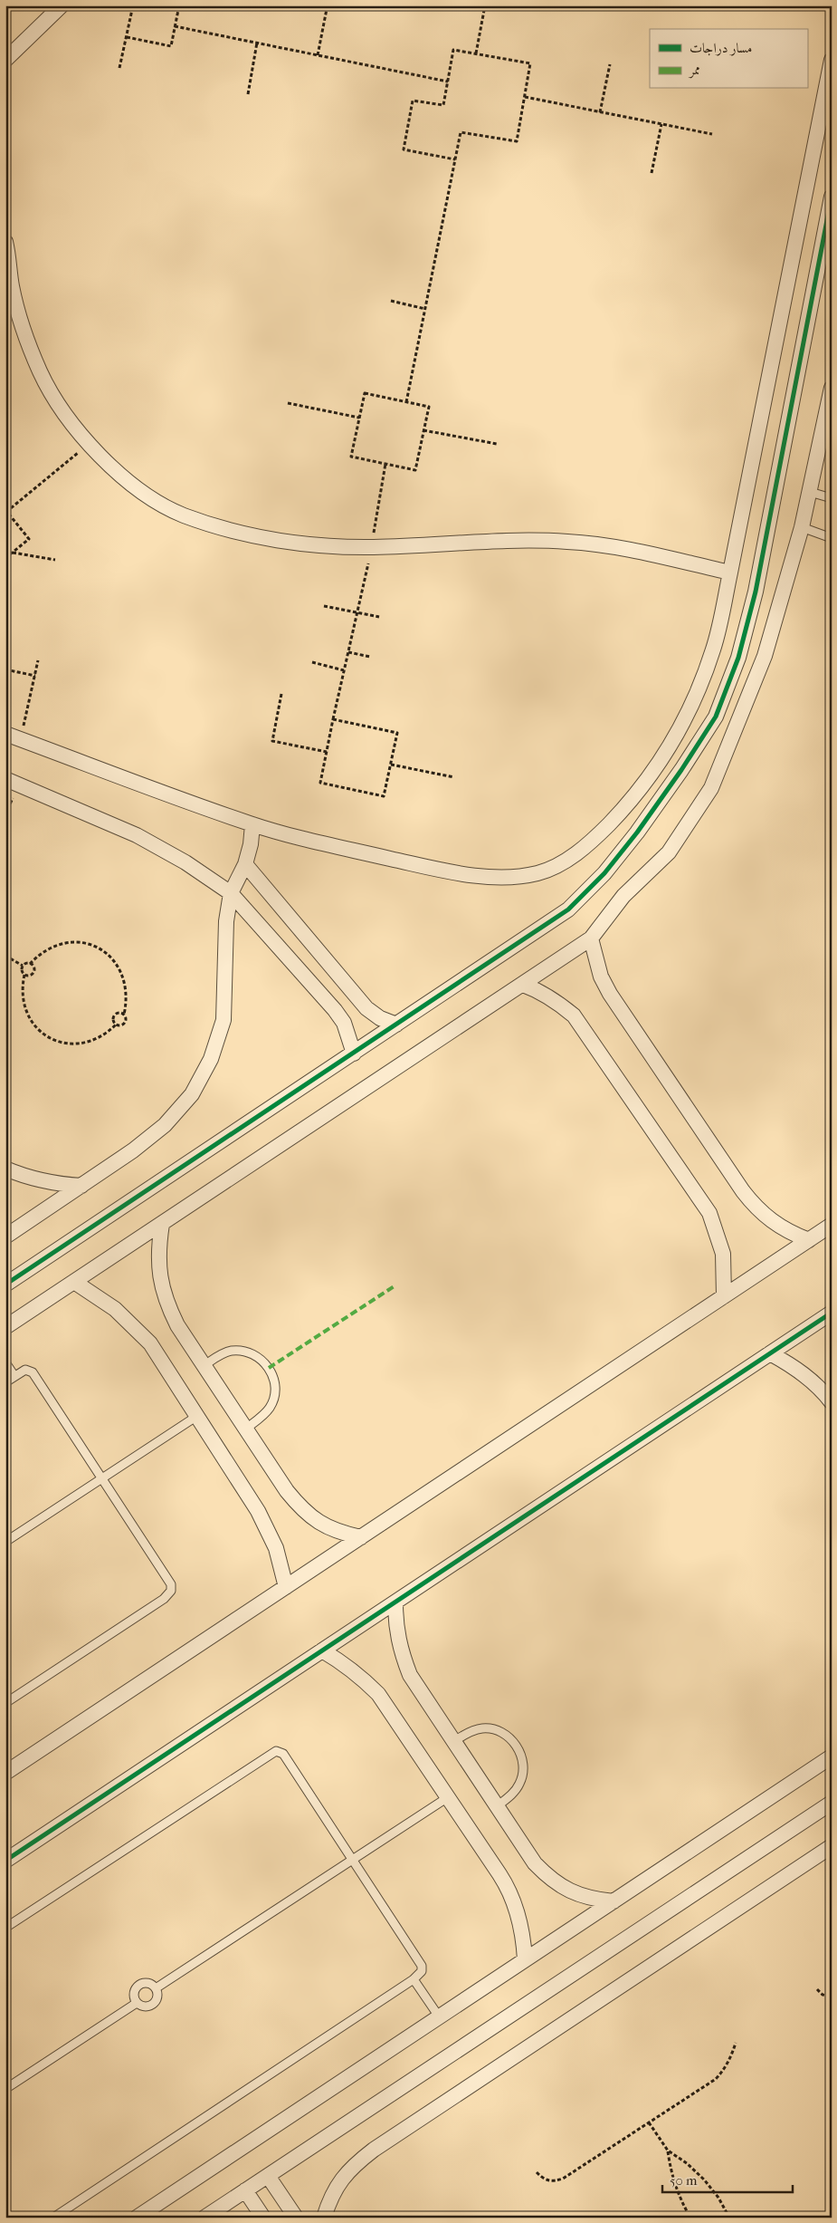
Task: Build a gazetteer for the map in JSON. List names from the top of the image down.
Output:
{
  "legend": ["مسار دراجات", "ممر"],
  "scale_bar": "50 m"
}
